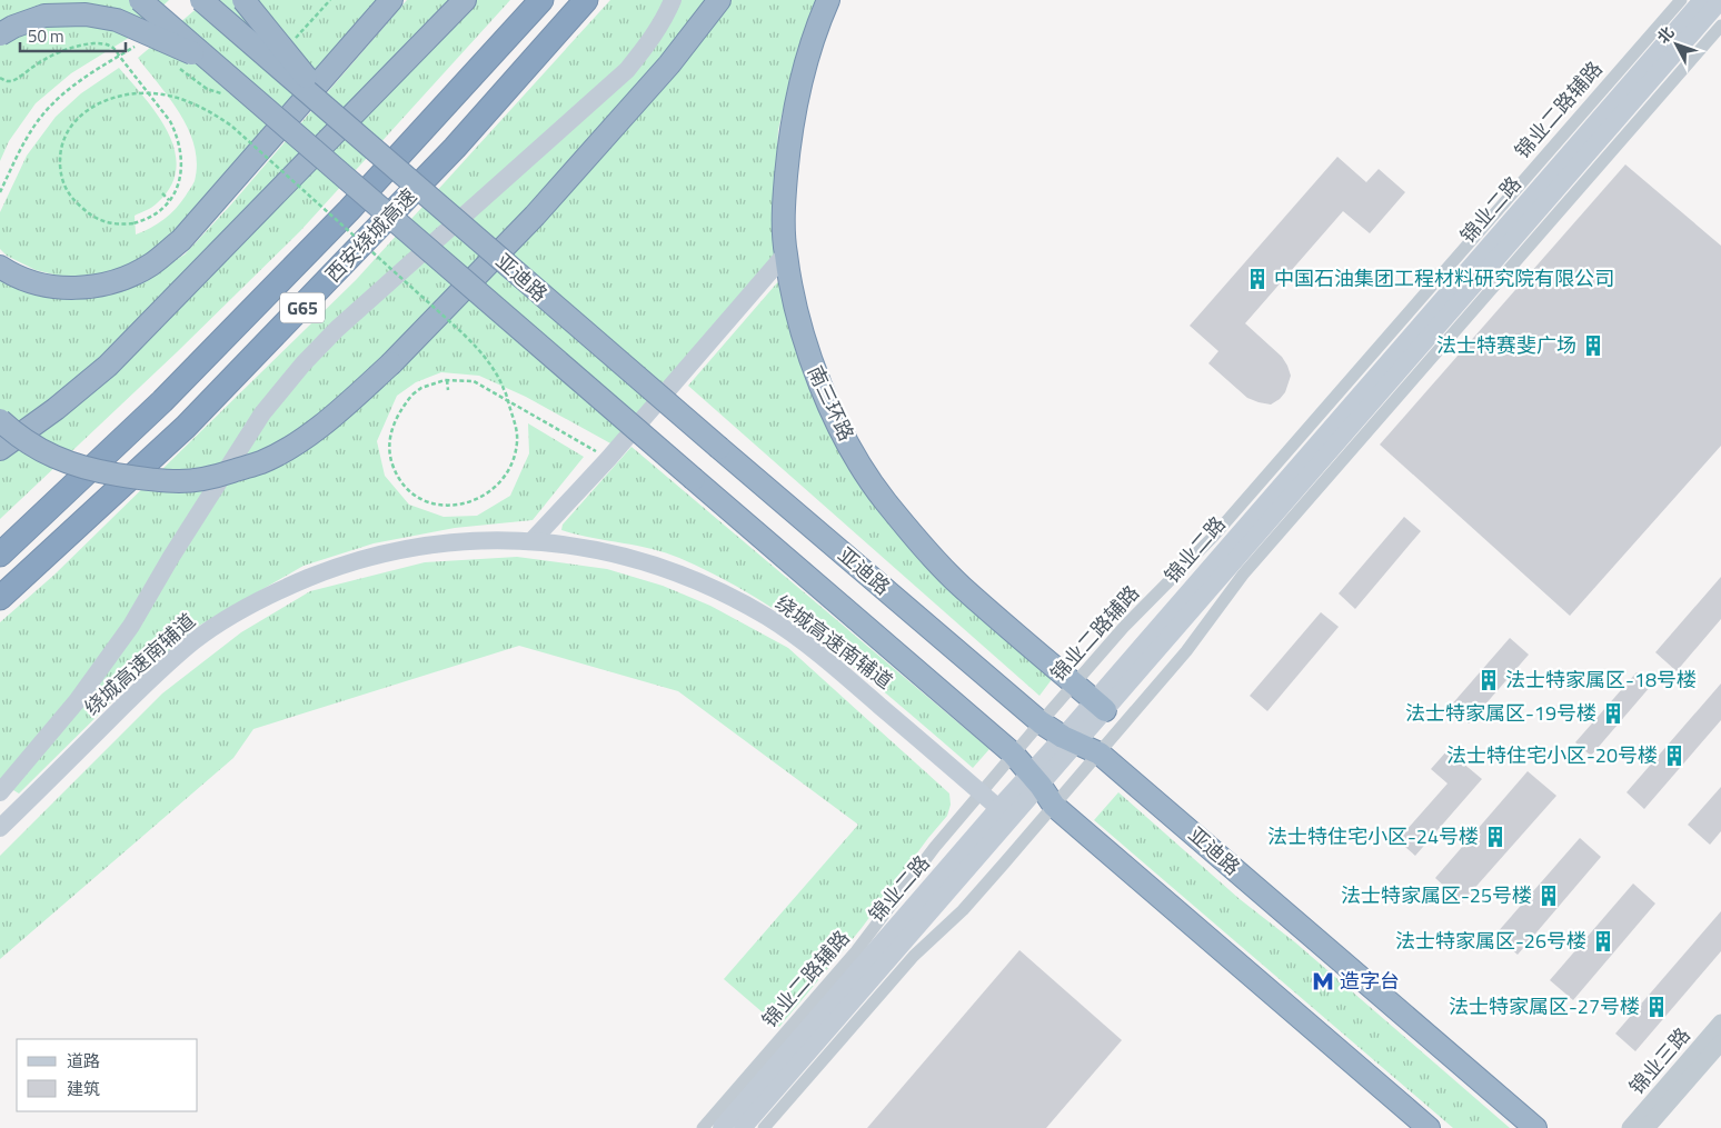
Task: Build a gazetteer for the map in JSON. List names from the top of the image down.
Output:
{
  "streets": {
    "highway": [
      "西安绕城高速",
      "亚迪路",
      "G65",
      "南三环路"
    ],
    "main road": ["锦业二路", "绕城高速南辅道"],
    "street": ["锦业二路辅路", "锦业三路"]
  },
  "crossings": [
    ["锦业二路辅路", "亚迪路"],
    ["锦业二路辅路", "南三环路"],
    ["锦业二路辅路", "绕城高速南辅道"],
    ["锦业二路", "亚迪路"],
    ["锦业二路", "南三环路"],
    ["锦业二路", "绕城高速南辅道"]
  ],
  "places": {
    "building": [
      "中国石油集团工程材料研究院有限公司",
      "法士特赛斐广场",
      "法士特家属区-18号楼",
      "法士特家属区-19号楼",
      "法士特住宅小区-20号楼",
      "法士特住宅小区-24号楼",
      "法士特家属区-25号楼",
      "法士特家属区-26号楼",
      "法士特家属区-27号楼"
    ],
    "metro station": ["造字台"]
  },
  "legend": ["道路", "建筑"],
  "scale_bar": "50 m",
  "north": "top left"
}
